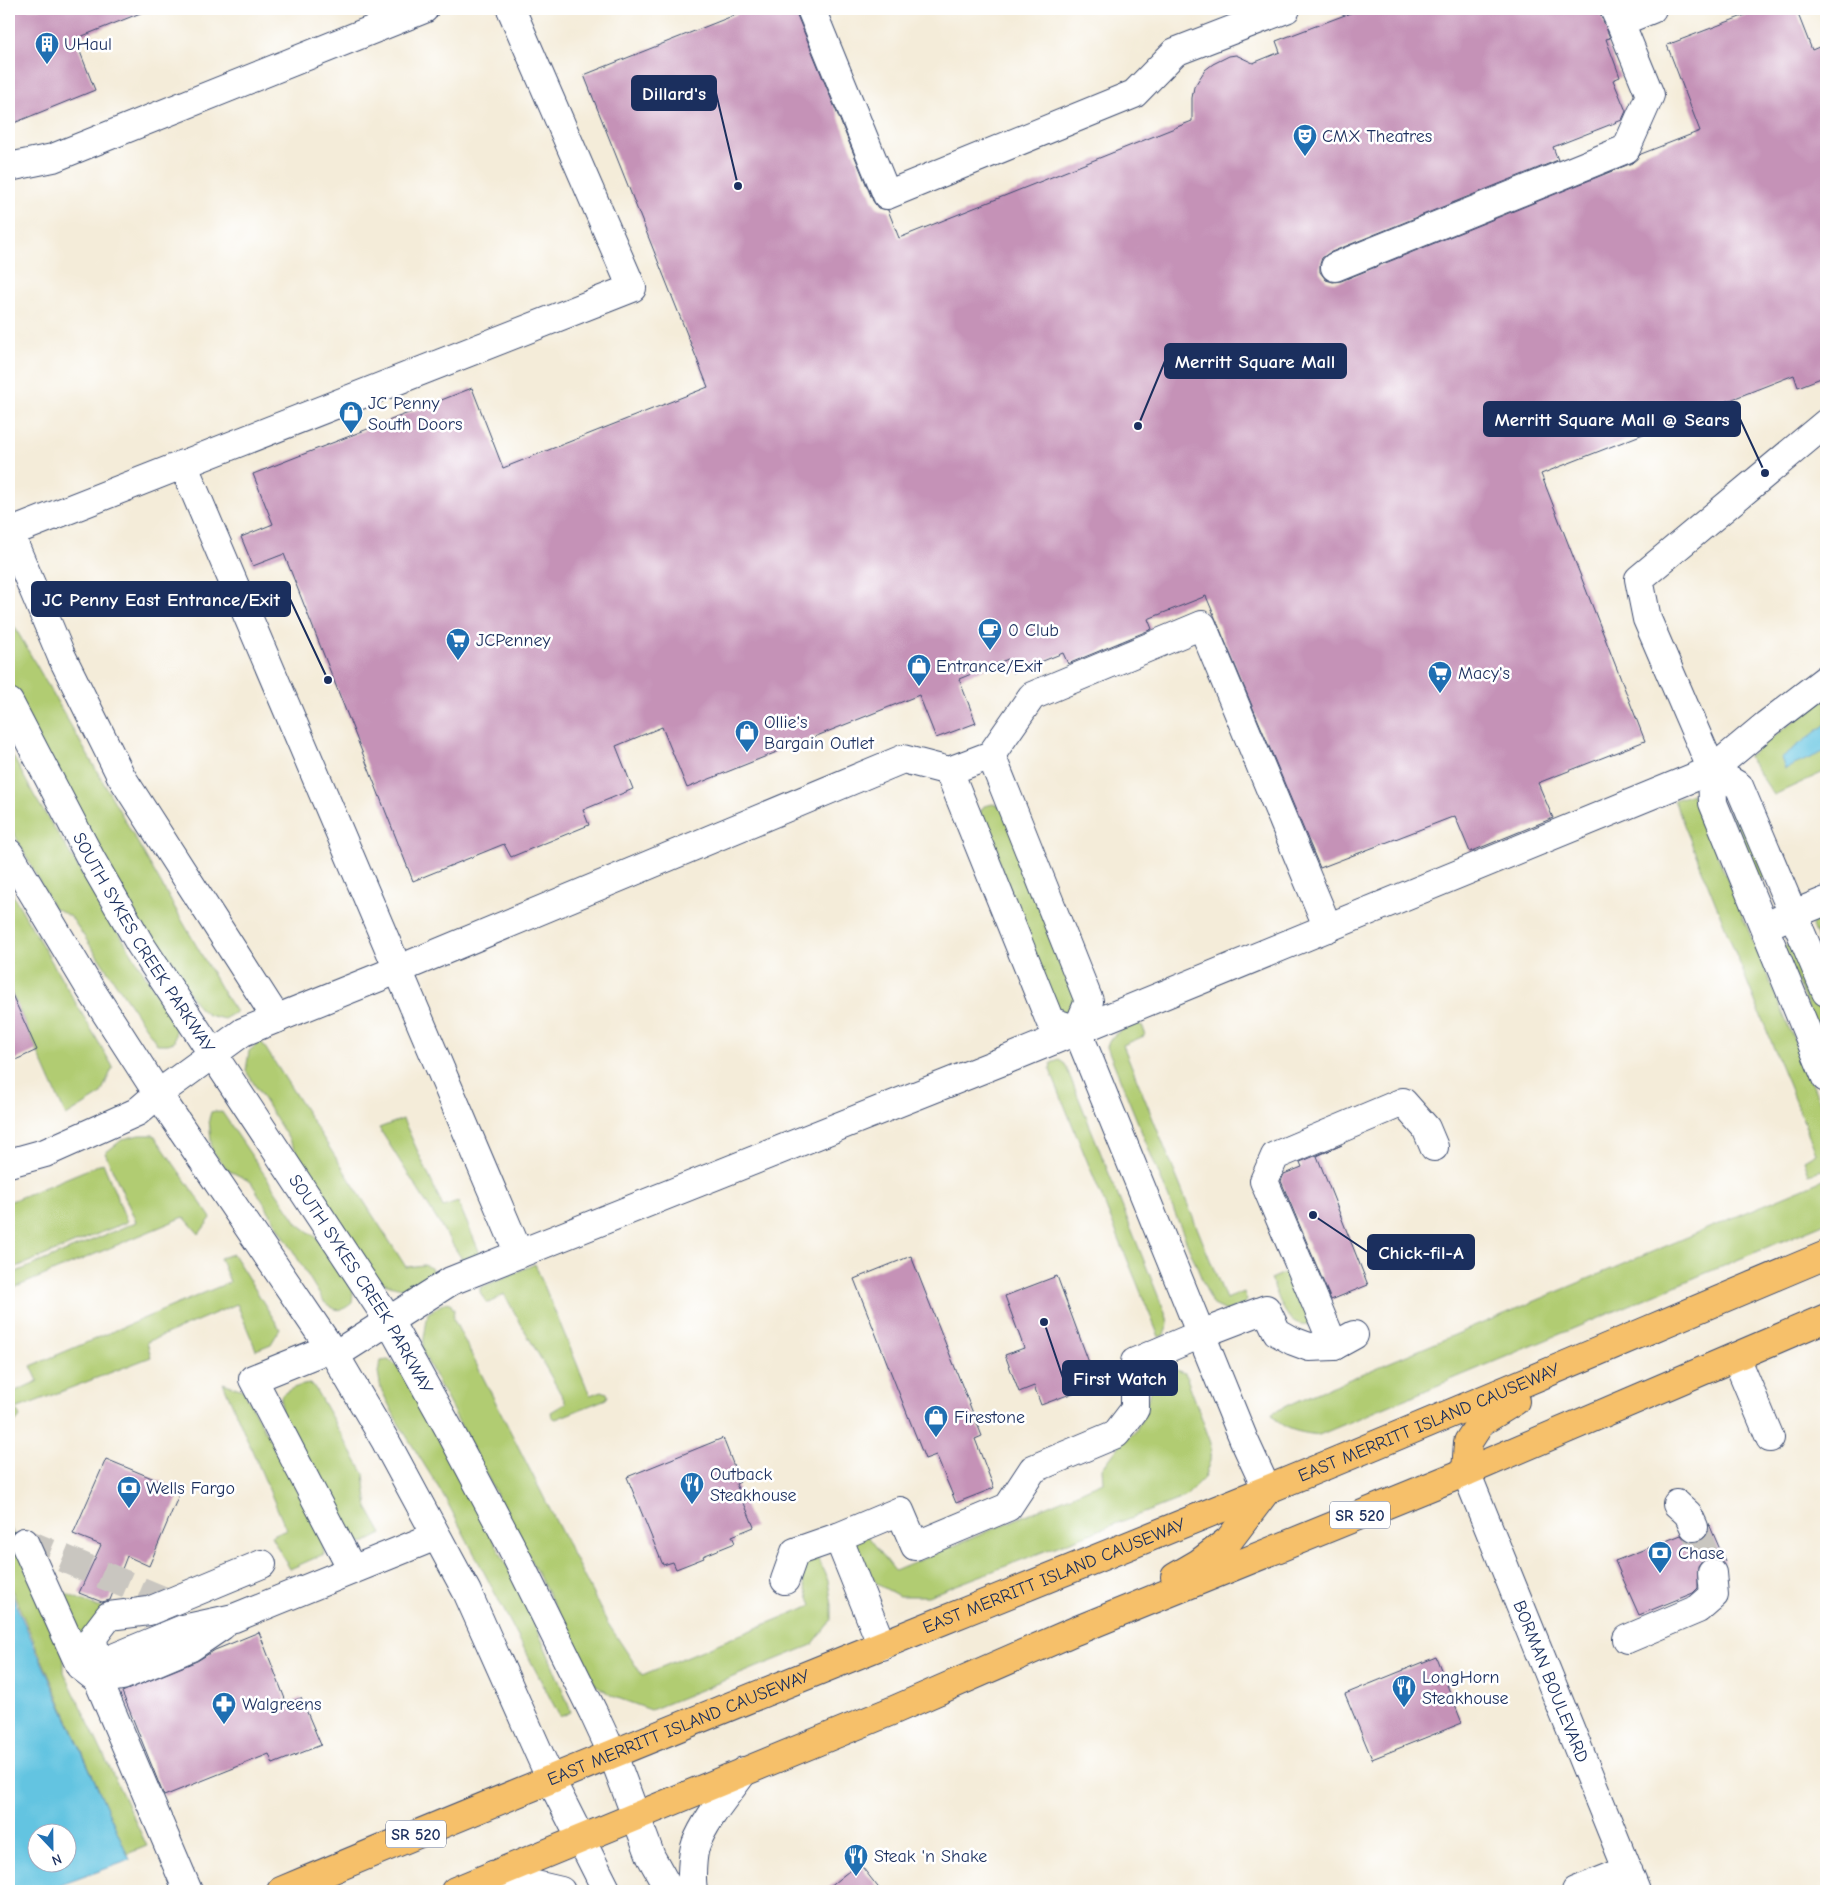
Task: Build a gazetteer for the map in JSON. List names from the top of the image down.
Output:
{
  "streets": {
    "main road": ["EAST MERRITT ISLAND CAUSEWAY", "SR 520"],
    "street": ["SOUTH SYKES CREEK PARKWAY", "BORMAN BOULEVARD"]
  },
  "crossings": [
    ["SOUTH SYKES CREEK PARKWAY", "EAST MERRITT ISLAND CAUSEWAY"],
    ["SOUTH SYKES CREEK PARKWAY", "SR 520"],
    ["SR 520", "BORMAN BOULEVARD"]
  ],
  "places": {
    "building": ["UHaul"],
    "theatre": ["CMX Theatres"],
    "other": [
      "Dillard's",
      "Merritt Square Mall",
      "Merritt Square Mall @ Sears",
      "JC Penny East Entrance/Exit",
      "Chick-fil-A",
      "First Watch"
    ],
    "shop": [
      "JC Penny South Doors",
      "Entrance/Exit",
      "Ollie's Bargain Outlet",
      "Firestone"
    ],
    "cafe": ["0 Club"],
    "supermarket": ["JCPenney", "Macy's"],
    "restaurant": ["Outback Steakhouse", "LongHorn Steakhouse", "Steak 'n Shake"],
    "bank": ["Wells Fargo", "Chase"],
    "pharmacy": ["Walgreens"]
  },
  "north": "bottom"
}
